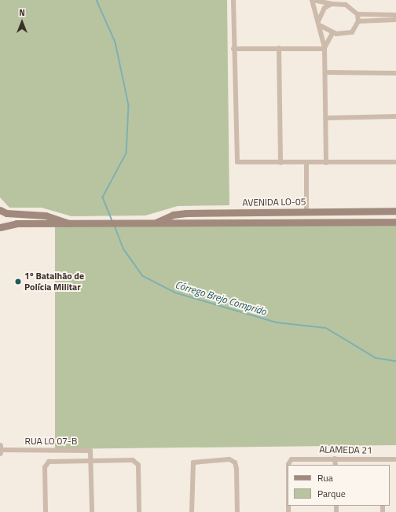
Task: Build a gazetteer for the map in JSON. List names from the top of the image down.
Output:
{
  "streets": {
    "main road": ["AVENIDA LO-05"],
    "street": ["RUA LO 07-B", "ALAMEDA 21"]
  },
  "water": ["Córrego Brejo Comprido"],
  "places": ["1º Batalhão de Polícia Militar"],
  "legend": ["Rua", "Parque"],
  "north": "top"
}
